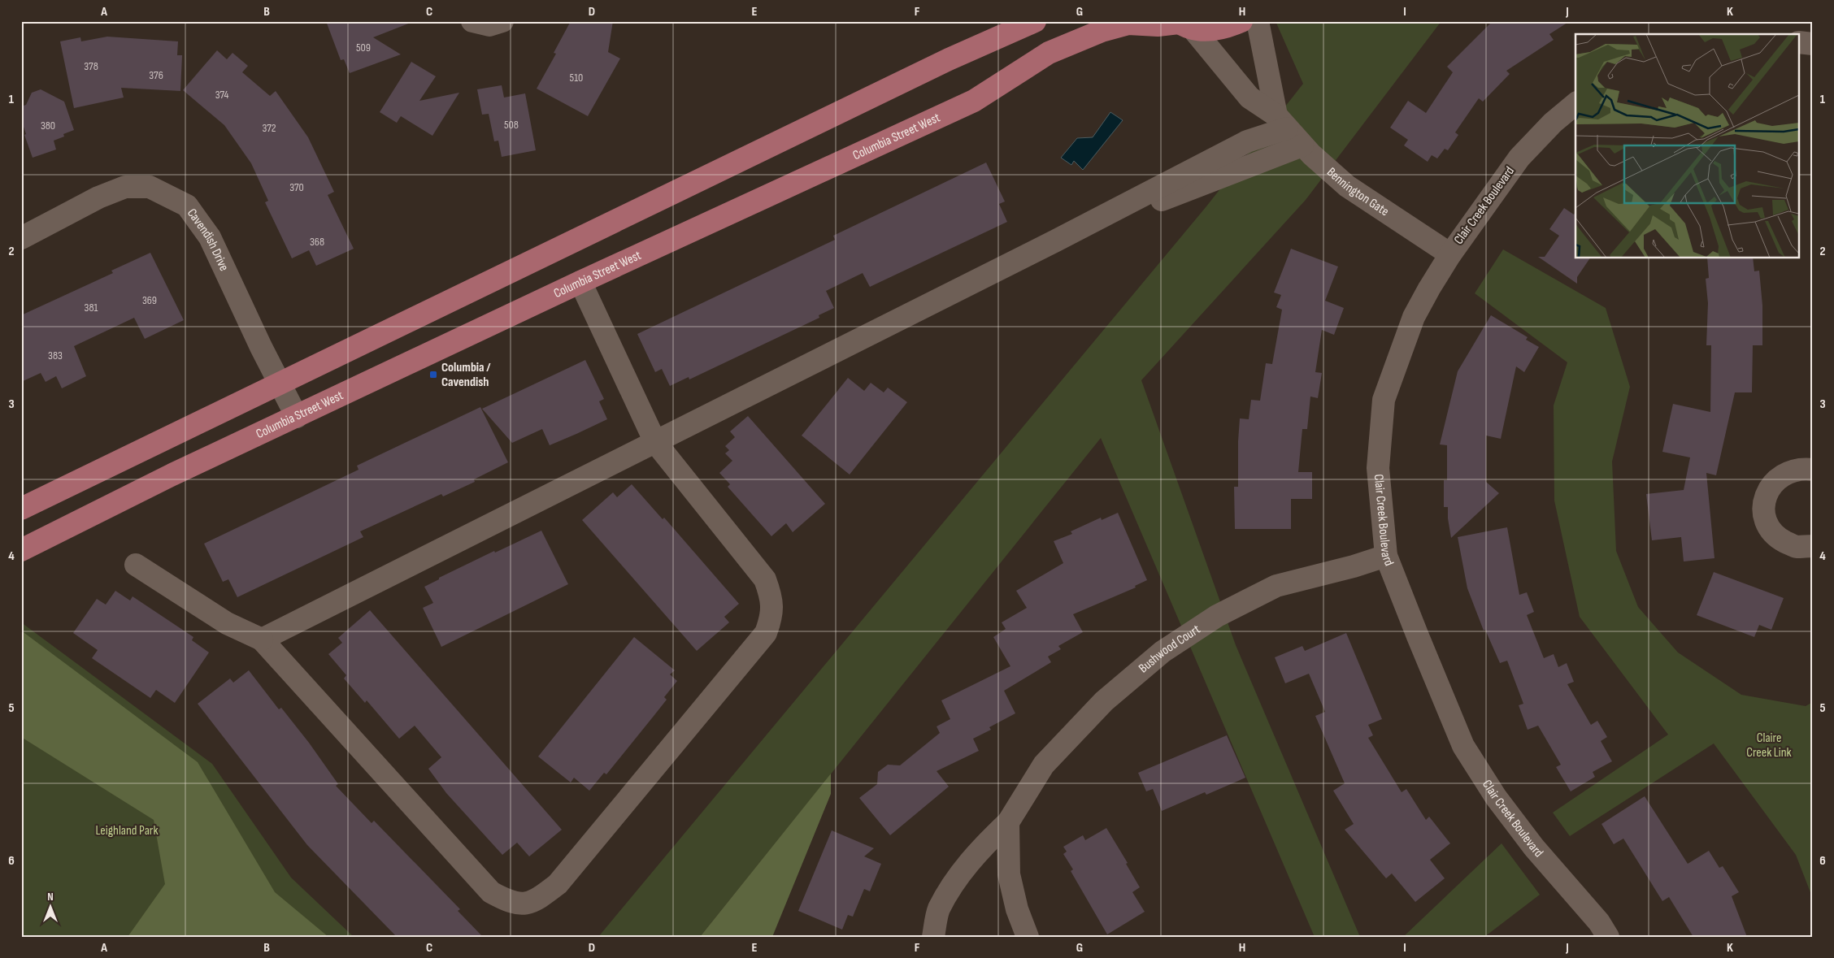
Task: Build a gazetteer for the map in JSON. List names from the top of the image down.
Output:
{
  "streets": {
    "main road": ["Columbia Street West"],
    "street": [
      "Bennington Gate",
      "Clair Creek Boulevard",
      "Cavendish Drive",
      "Bushwood Court"
    ]
  },
  "crossings": [
    ["Columbia Street West", "Bennington Gate"],
    ["Columbia Street West", "Cavendish Drive"],
    ["Bennington Gate", "Clair Creek Boulevard"],
    ["Clair Creek Boulevard", "Bushwood Court"]
  ],
  "parks": ["Claire Creek Link", "Leighland Park"],
  "places": {
    "transit": ["Columbia / Cavendish"]
  },
  "house_numbers": [
    "509",
    "378",
    "376",
    "510",
    "374",
    "508",
    "380",
    "372",
    "370",
    "368",
    "369",
    "381",
    "383"
  ],
  "north": "top",
  "grid": {
    "columns": [
      "A",
      "B",
      "C",
      "D",
      "E",
      "F",
      "G",
      "H",
      "I",
      "J",
      "K"
    ],
    "rows": [
      "1",
      "2",
      "3",
      "4",
      "5",
      "6"
    ]
  }
}
